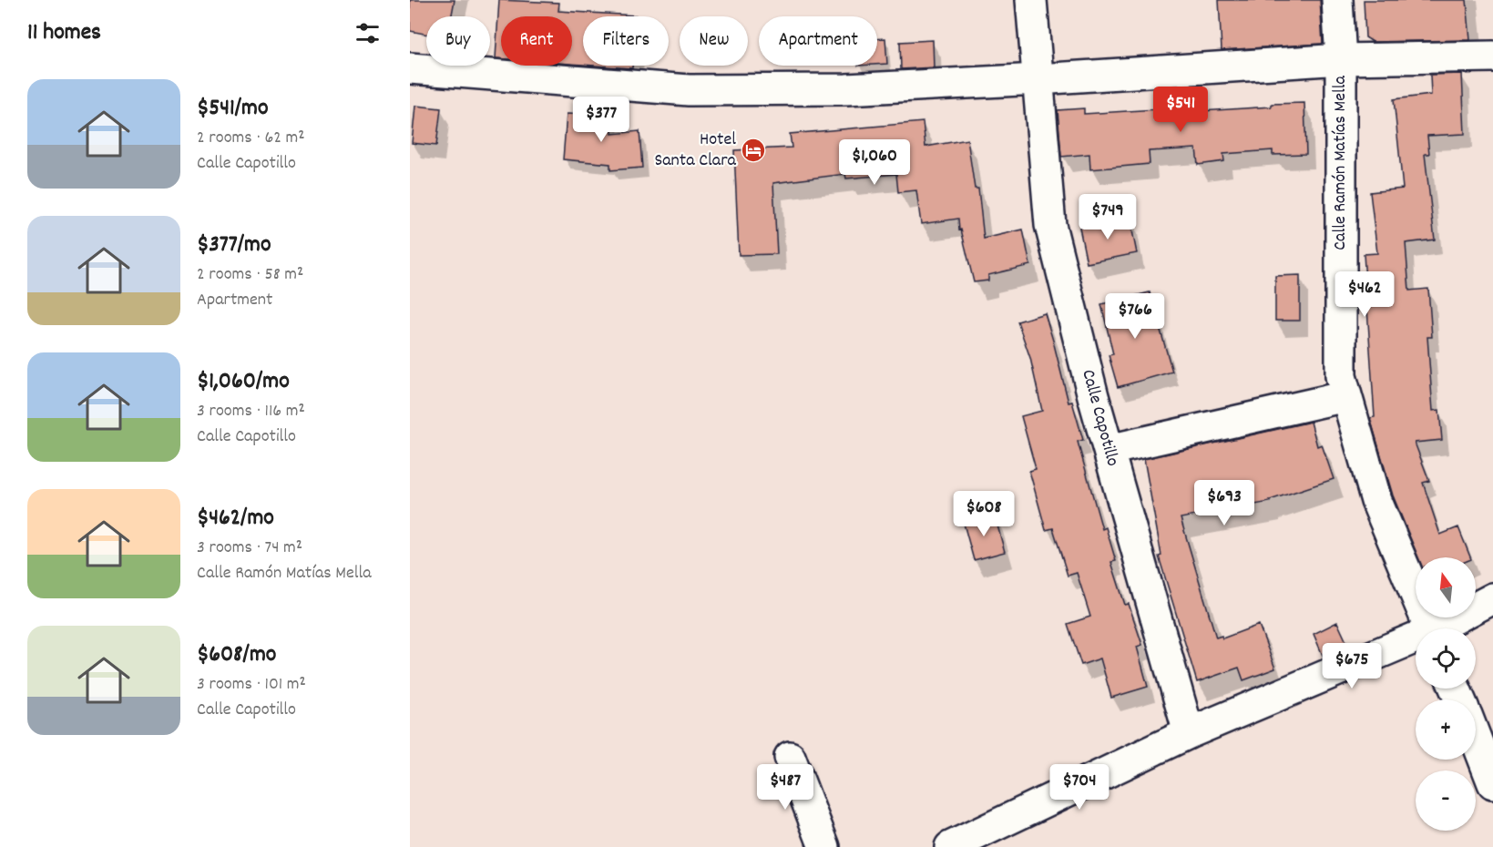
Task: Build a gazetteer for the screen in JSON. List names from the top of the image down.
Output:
{
  "streets": {
    "street": ["Calle Ramón Matías Mella", "Calle Capotillo"]
  },
  "places": {
    "hotel": ["Hotel Santa Clara"]
  },
  "north": "top",
  "page": {
    "heading": "11 homes",
    "chip": [
      "Buy",
      "Rent",
      "Filters",
      "New",
      "Apartment"
    ],
    "list": [
      {
        "name": "$541/mo",
        "note": "2 rooms · 62 m² · Calle Capotillo"
      },
      {
        "name": "$377/mo",
        "note": "2 rooms · 58 m² · Apartment"
      },
      {
        "name": "$1,060/mo",
        "note": "3 rooms · 116 m² · Calle Capotillo"
      },
      {
        "name": "$462/mo",
        "note": "3 rooms · 74 m² · Calle Ramón Matías Mella"
      },
      {
        "name": "$608/mo",
        "note": "3 rooms · 101 m² · Calle Capotillo"
      }
    ],
    "price": [
      "$541",
      "$377",
      "$1,060",
      "$749",
      "$462",
      "$766",
      "$693",
      "$608",
      "$675",
      "$487",
      "$704"
    ],
    "map_buttons": ["+", "−"]
  }
}
